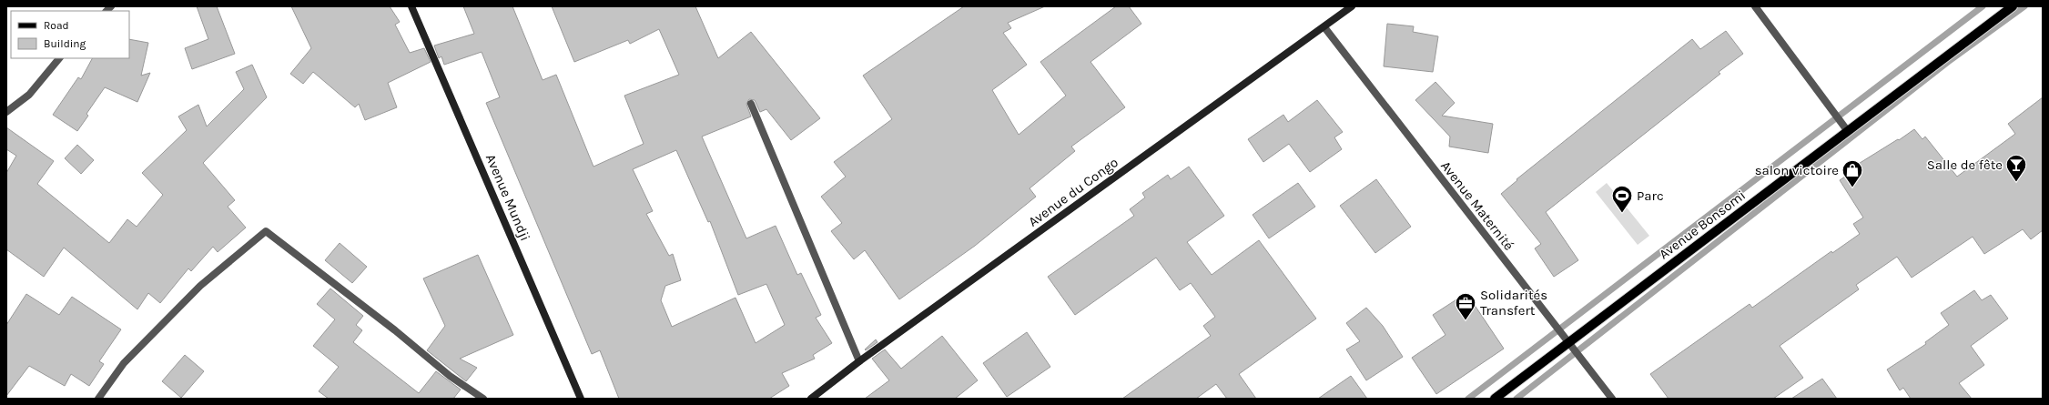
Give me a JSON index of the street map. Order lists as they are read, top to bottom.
{
  "streets": {
    "main road": ["Avenue Bonsomi"],
    "street": ["Avenue du Congo", "Avenue Mundji", "Avenue Maternité"]
  },
  "crossings": [
    ["Avenue du Congo", "Avenue Maternité"],
    ["Avenue Maternité", "Avenue Bonsomi"]
  ],
  "places": {
    "bar": ["Salle de fête"],
    "shop": ["salon victoire"],
    "sports": ["Parc"],
    "office": ["Solidarités Transfert"]
  },
  "legend": ["Road", "Building"]
}
